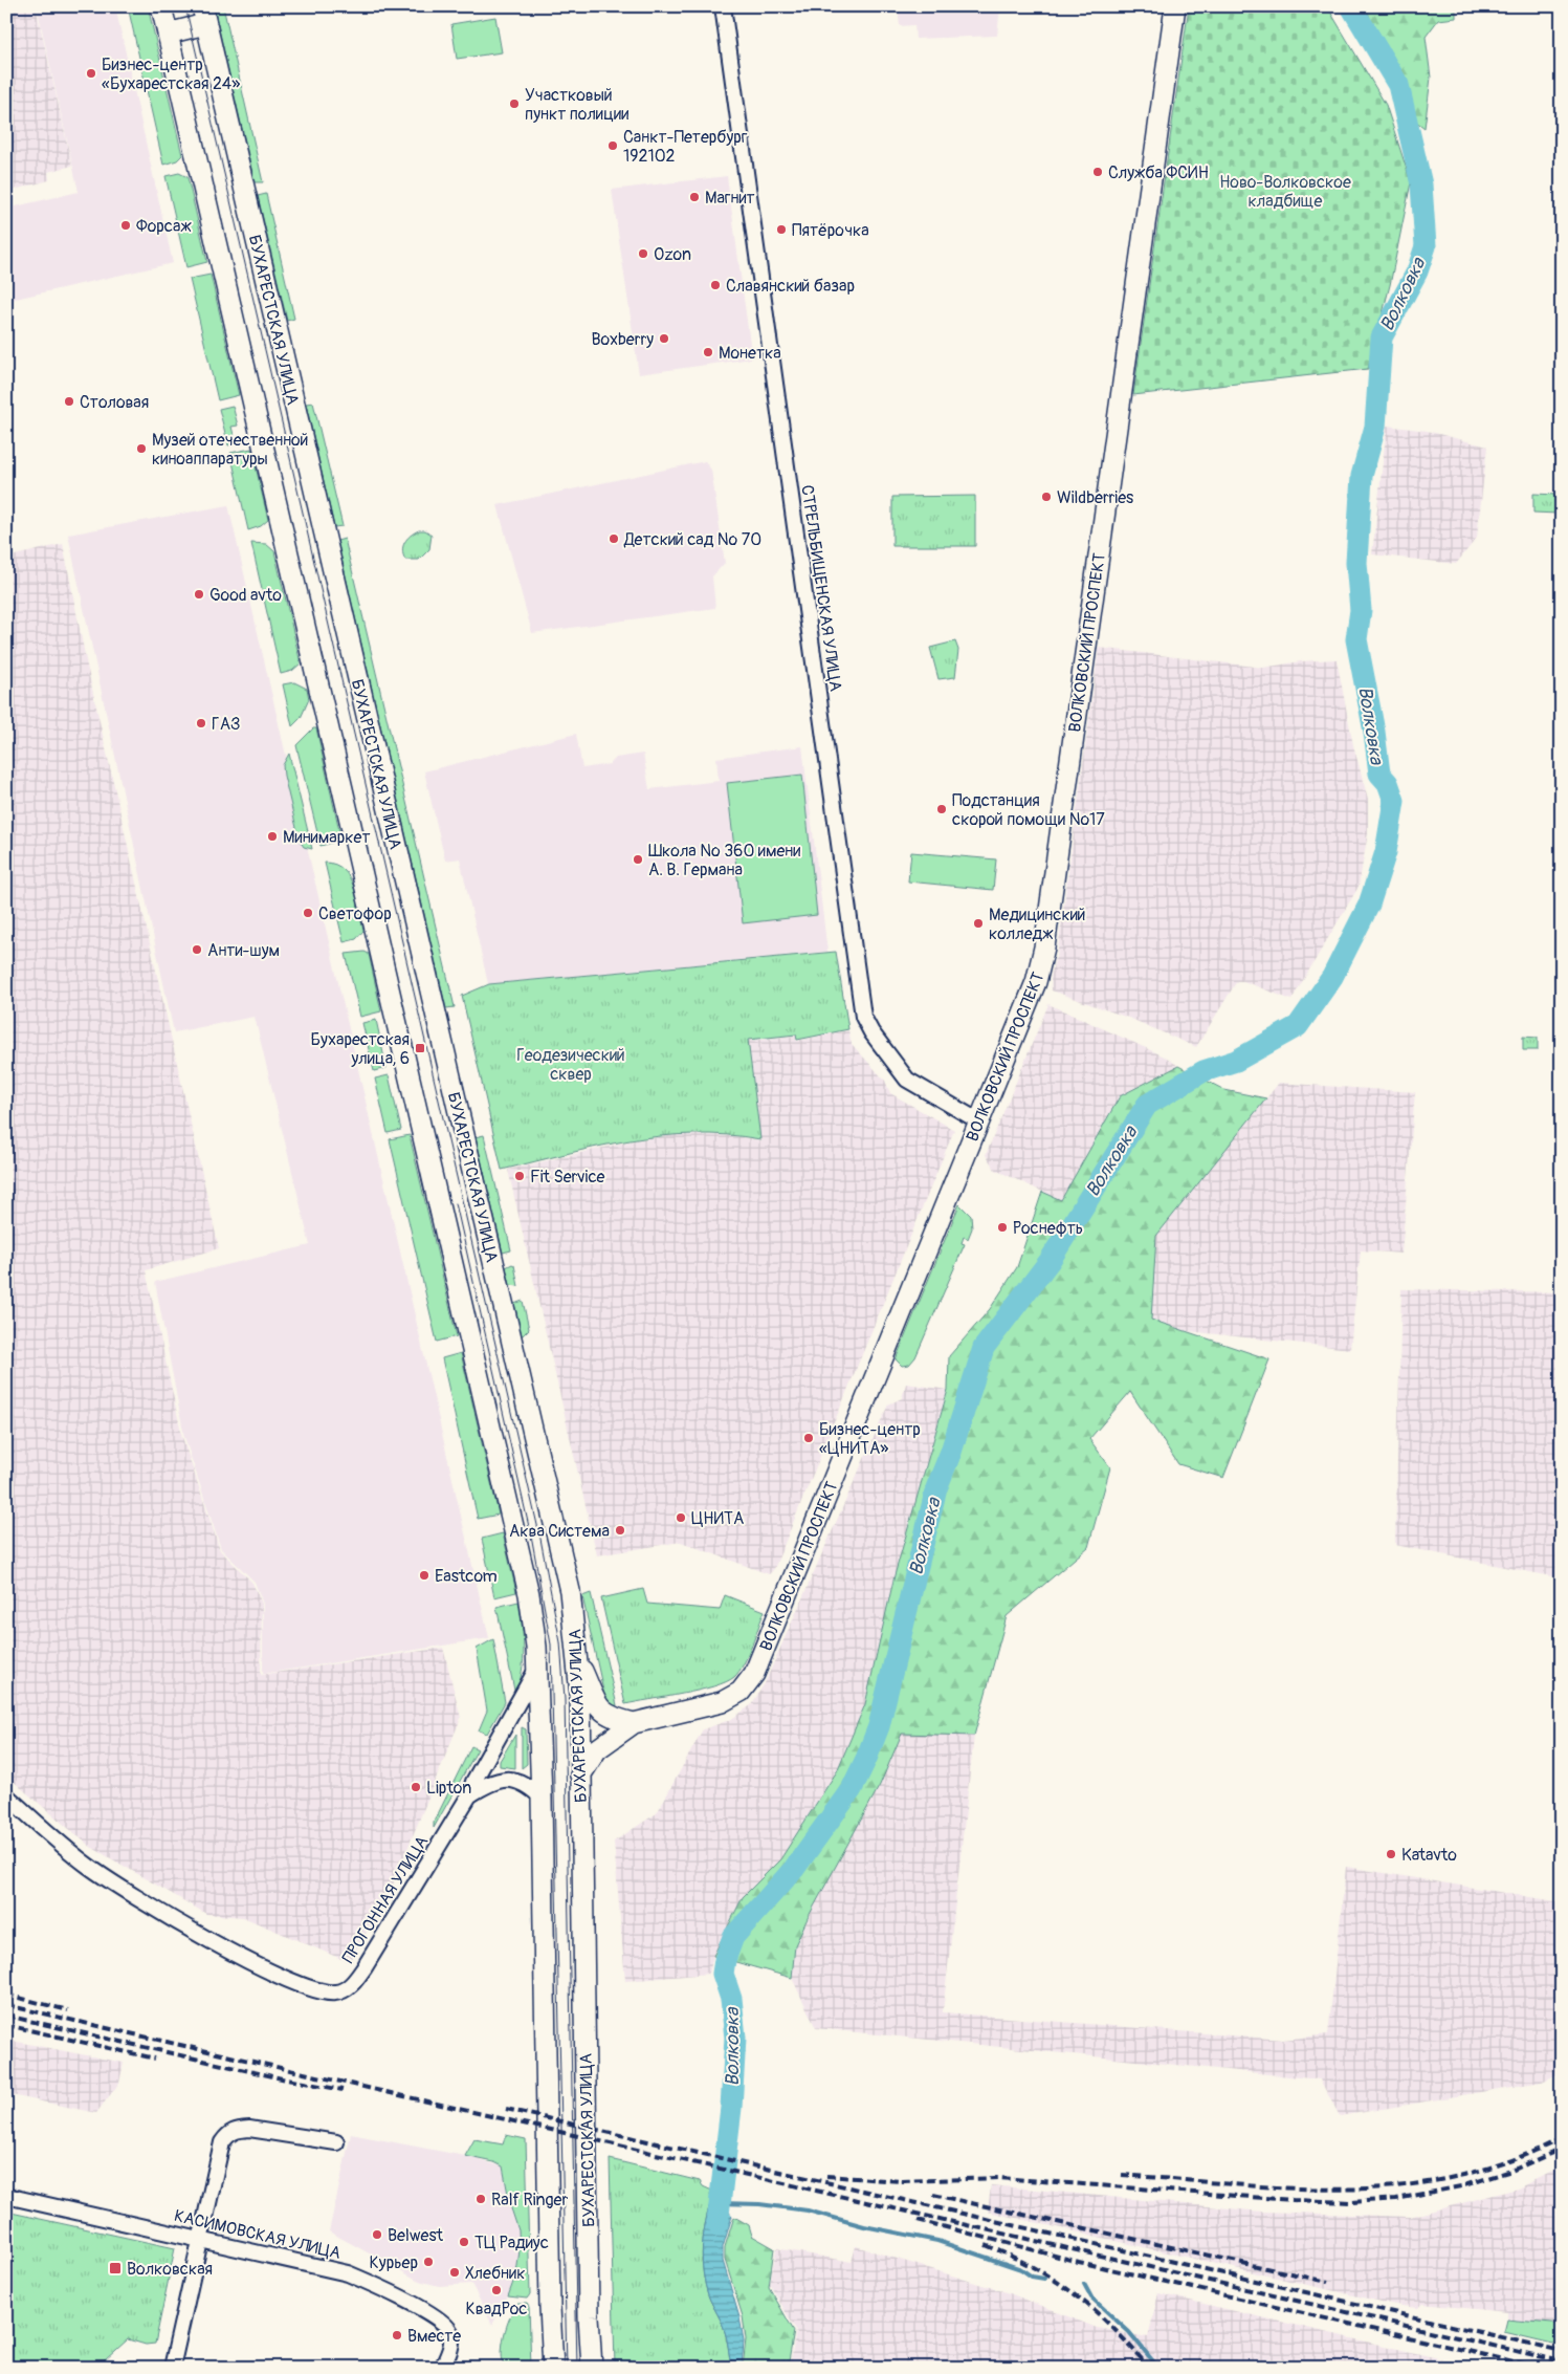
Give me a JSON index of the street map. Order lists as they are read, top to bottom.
{
  "streets": {
    "main road": ["БУХАРЕСТСКАЯ УЛИЦА", "ВОЛКОВСКИЙ ПРОСПЕКТ"],
    "street": ["СТРЕЛЬБИЩЕНСКАЯ УЛИЦА", "ПРОГОННАЯ УЛИЦА", "КАСИМОВСКАЯ УЛИЦА"]
  },
  "crossings": [
    ["БУХАРЕСТСКАЯ УЛИЦА", "ВОЛКОВСКИЙ ПРОСПЕКТ"],
    ["СТРЕЛЬБИЩЕНСКАЯ УЛИЦА", "ВОЛКОВСКИЙ ПРОСПЕКТ"]
  ],
  "water": ["Волковка"],
  "parks": ["Ново-Волковское кладбище", "Геодезический сквер"],
  "places": {
    "other": [
      "Бизнес-центр «Бухарестская 24»",
      "Участковый пункт полиции",
      "Санкт-Петербург 192102",
      "Служба ФСИН",
      "Магнит",
      "Форсаж",
      "Пятёрочка",
      "Ozon",
      "Славянский базар",
      "Boxberry",
      "Монетка",
      "Столовая",
      "Музей отечественной киноаппаратуры",
      "Wildberries",
      "Детский сад № 70",
      "Good avto",
      "ГАЗ",
      "Подстанция скорой помощи №17",
      "Минимаркет",
      "Школа № 360 имени А. В. Германа",
      "Светофор",
      "Медицинский колледж",
      "Анти-шум",
      "Fit Service",
      "Роснефть",
      "Бизнес-центр «ЦНИТА»",
      "ЦНИТА",
      "Аква Система",
      "Eastcom",
      "Lipton",
      "Katavto",
      "Ralf Ringer",
      "Belwest",
      "ТЦ Радиус",
      "Курьер",
      "Хлебник",
      "КвадРос",
      "Вместе"
    ],
    "transit": ["Бухарестская улица, 6", "Волковская"]
  }
}
